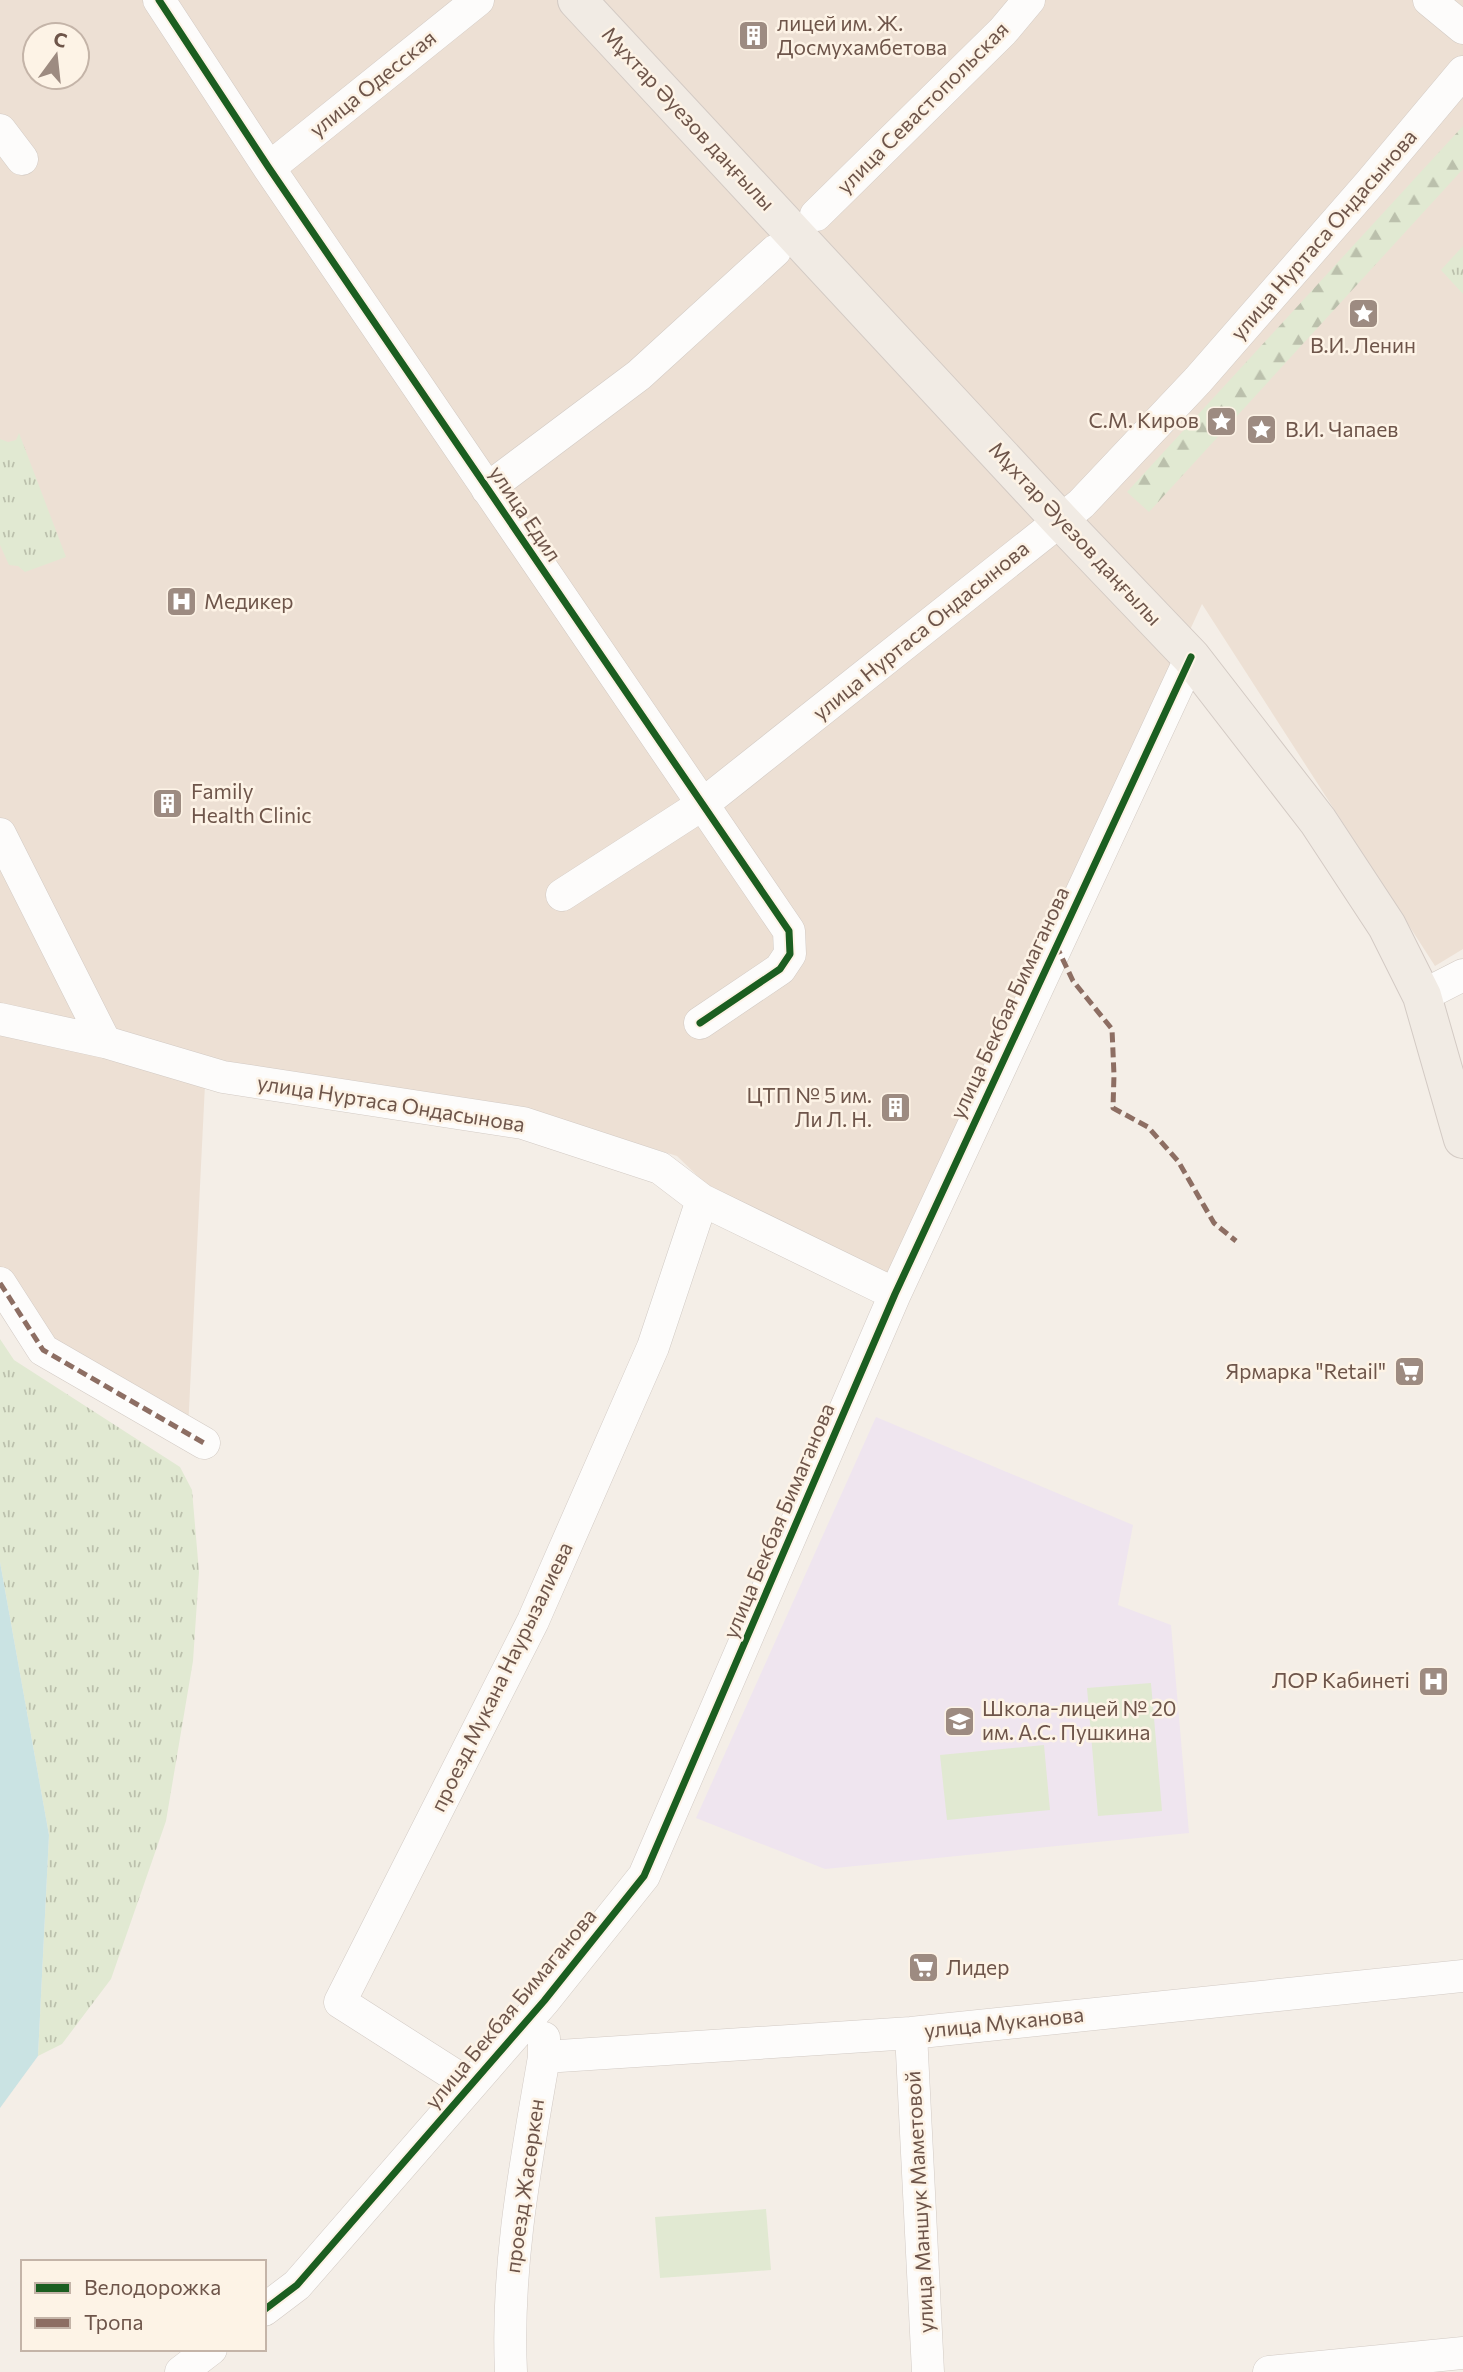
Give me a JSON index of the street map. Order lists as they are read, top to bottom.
{
  "streets": {
    "main road": ["Мұхтар Әуезов даңғылы"],
    "street": [
      "улица Одесская",
      "улица Севастопольская",
      "улица Нуртаса Ондасынова",
      "улица Едил",
      "улица Бекбая Бимаганова",
      "проезд Мукана Наурызалиева",
      "улица Муканова",
      "проезд Жасөркен",
      "улица Маншук Маметовой"
    ]
  },
  "crossings": [
    ["улица Одесская", "улица Едил"],
    ["Мұхтар Әуезов даңғылы", "улица Нуртаса Ондасынова"],
    ["Мұхтар Әуезов даңғылы", "улица Бекбая Бимаганова"],
    ["улица Нуртаса Ондасынова", "улица Едил"],
    ["улица Нуртаса Ондасынова", "улица Бекбая Бимаганова"],
    ["улица Нуртаса Ондасынова", "проезд Мукана Наурызалиева"],
    ["улица Бекбая Бимаганова", "проезд Мукана Наурызалиева"],
    ["улица Бекбая Бимаганова", "проезд Жасөркен"],
    ["улица Муканова", "проезд Жасөркен"],
    ["улица Муканова", "улица Маншук Маметовой"]
  ],
  "places": {
    "building": ["лицей им. Ж. Досмухамбетова", "Family Health Clinic", "ЦТП № 5 им. Ли Л. Н."],
    "place": ["В.И. Ленин", "С.М. Киров", "В.И. Чапаев"],
    "hospital": ["Медикер", "ЛОР Кабинетi"],
    "supermarket": ["Ярмарка \"Retail\"", "Лидер"],
    "school or university": ["Школа-лицей № 20 им. А.С. Пушкина"]
  },
  "legend": ["Велодорожка", "Тропа"],
  "north": "top"
}
